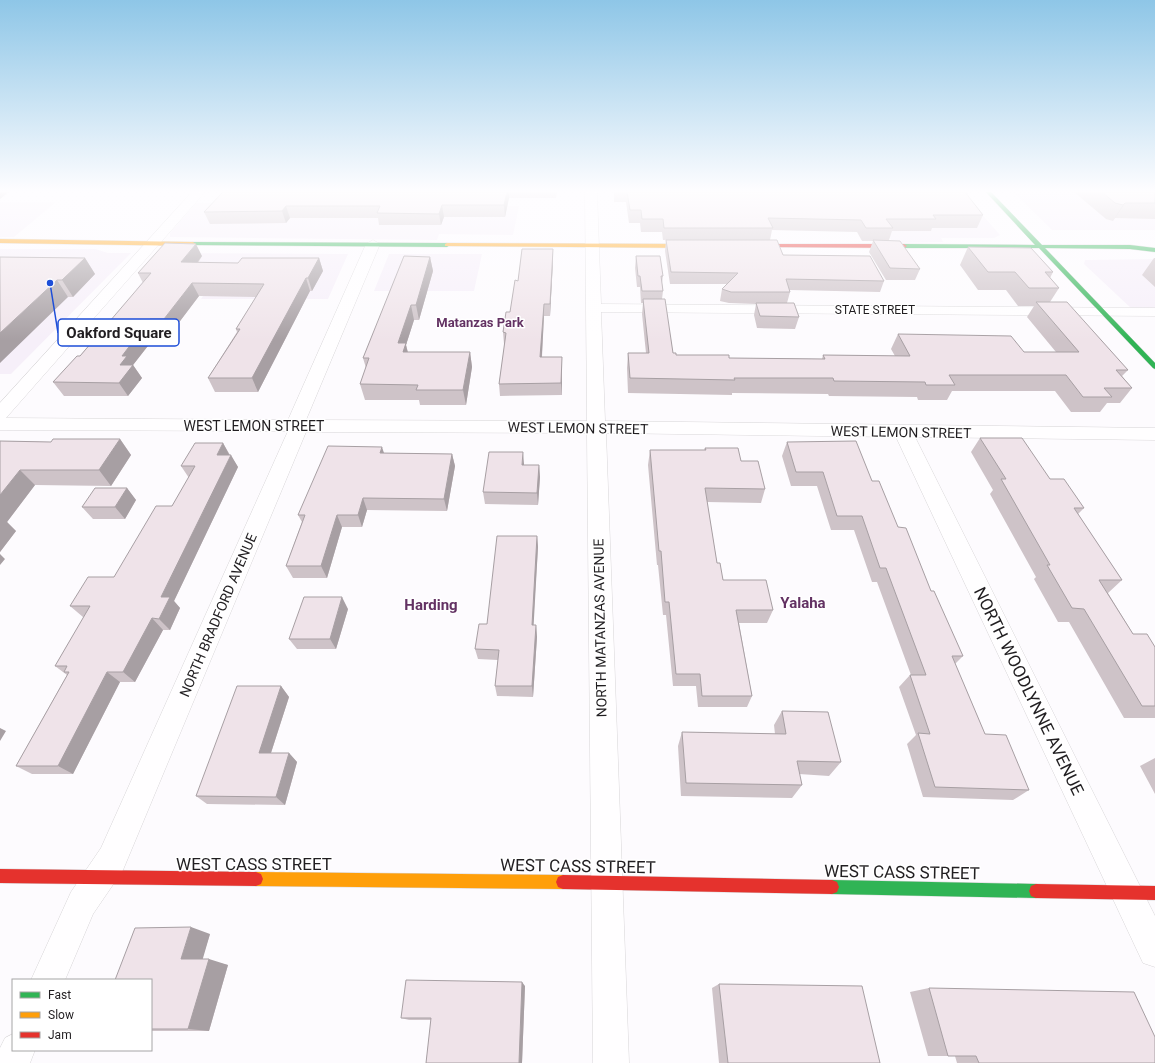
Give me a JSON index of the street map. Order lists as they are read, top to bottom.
{
  "streets": {
    "street": [
      "STATE STREET",
      "WEST LEMON STREET",
      "NORTH BRADFORD AVENUE",
      "NORTH MATANZAS AVENUE",
      "NORTH WOODLYNNE AVENUE",
      "WEST CASS STREET"
    ]
  },
  "crossings": [
    ["STATE STREET", "NORTH MATANZAS AVENUE"],
    ["WEST LEMON STREET", "NORTH BRADFORD AVENUE"],
    ["WEST LEMON STREET", "NORTH MATANZAS AVENUE"],
    ["WEST LEMON STREET", "NORTH WOODLYNNE AVENUE"],
    ["NORTH BRADFORD AVENUE", "WEST CASS STREET"],
    ["NORTH MATANZAS AVENUE", "WEST CASS STREET"],
    ["NORTH WOODLYNNE AVENUE", "WEST CASS STREET"]
  ],
  "districts": ["Matanzas Park", "Yalaha", "Harding"],
  "places": ["Oakford Square"],
  "legend": ["Fast", "Slow", "Jam"]
}
